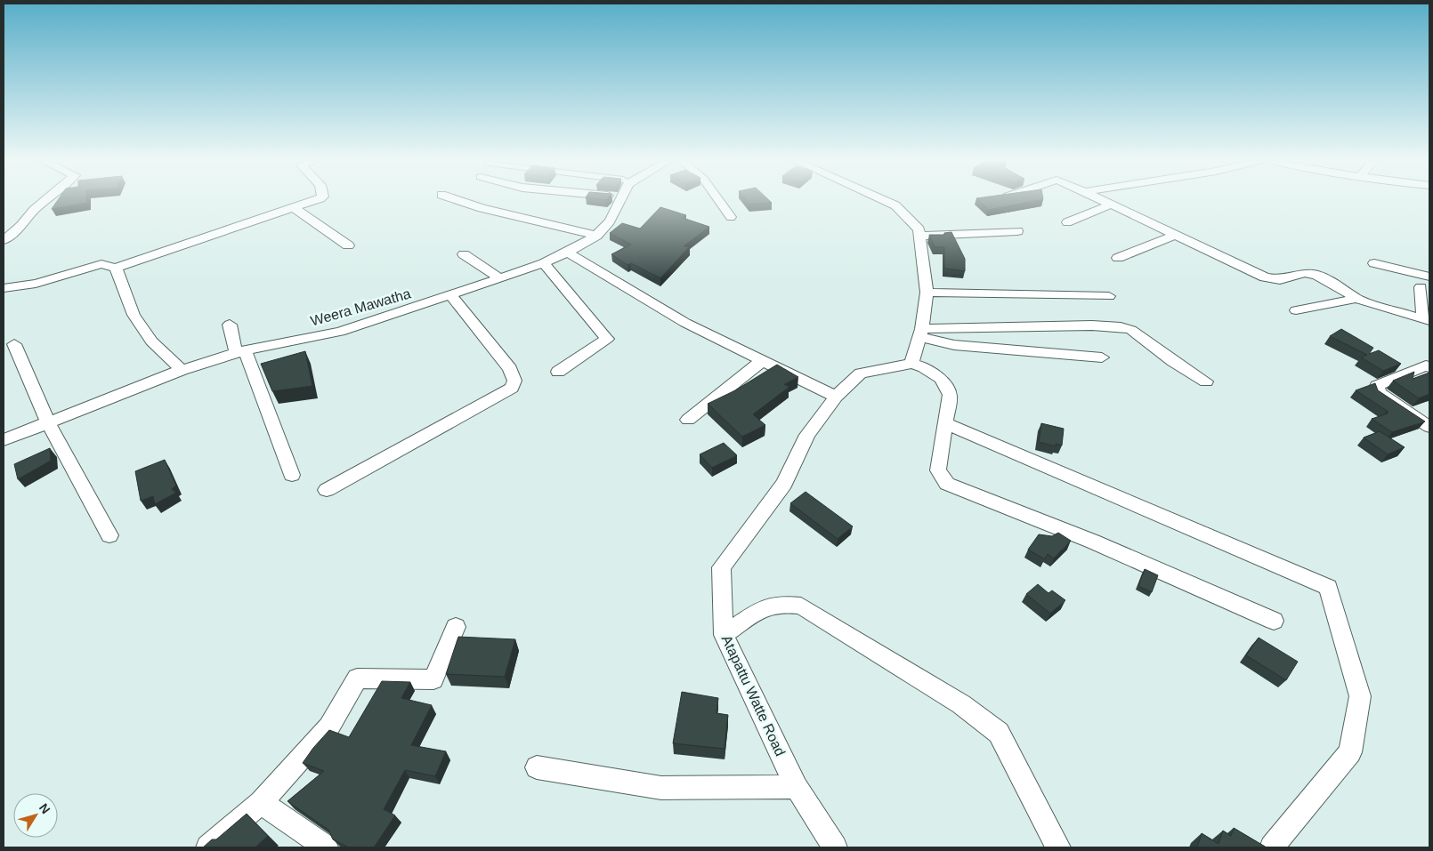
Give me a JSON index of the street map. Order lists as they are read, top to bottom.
{
  "streets": {
    "street": ["Weera Mawatha", "Atapattu Watte Road"]
  },
  "north": "top right"
}
